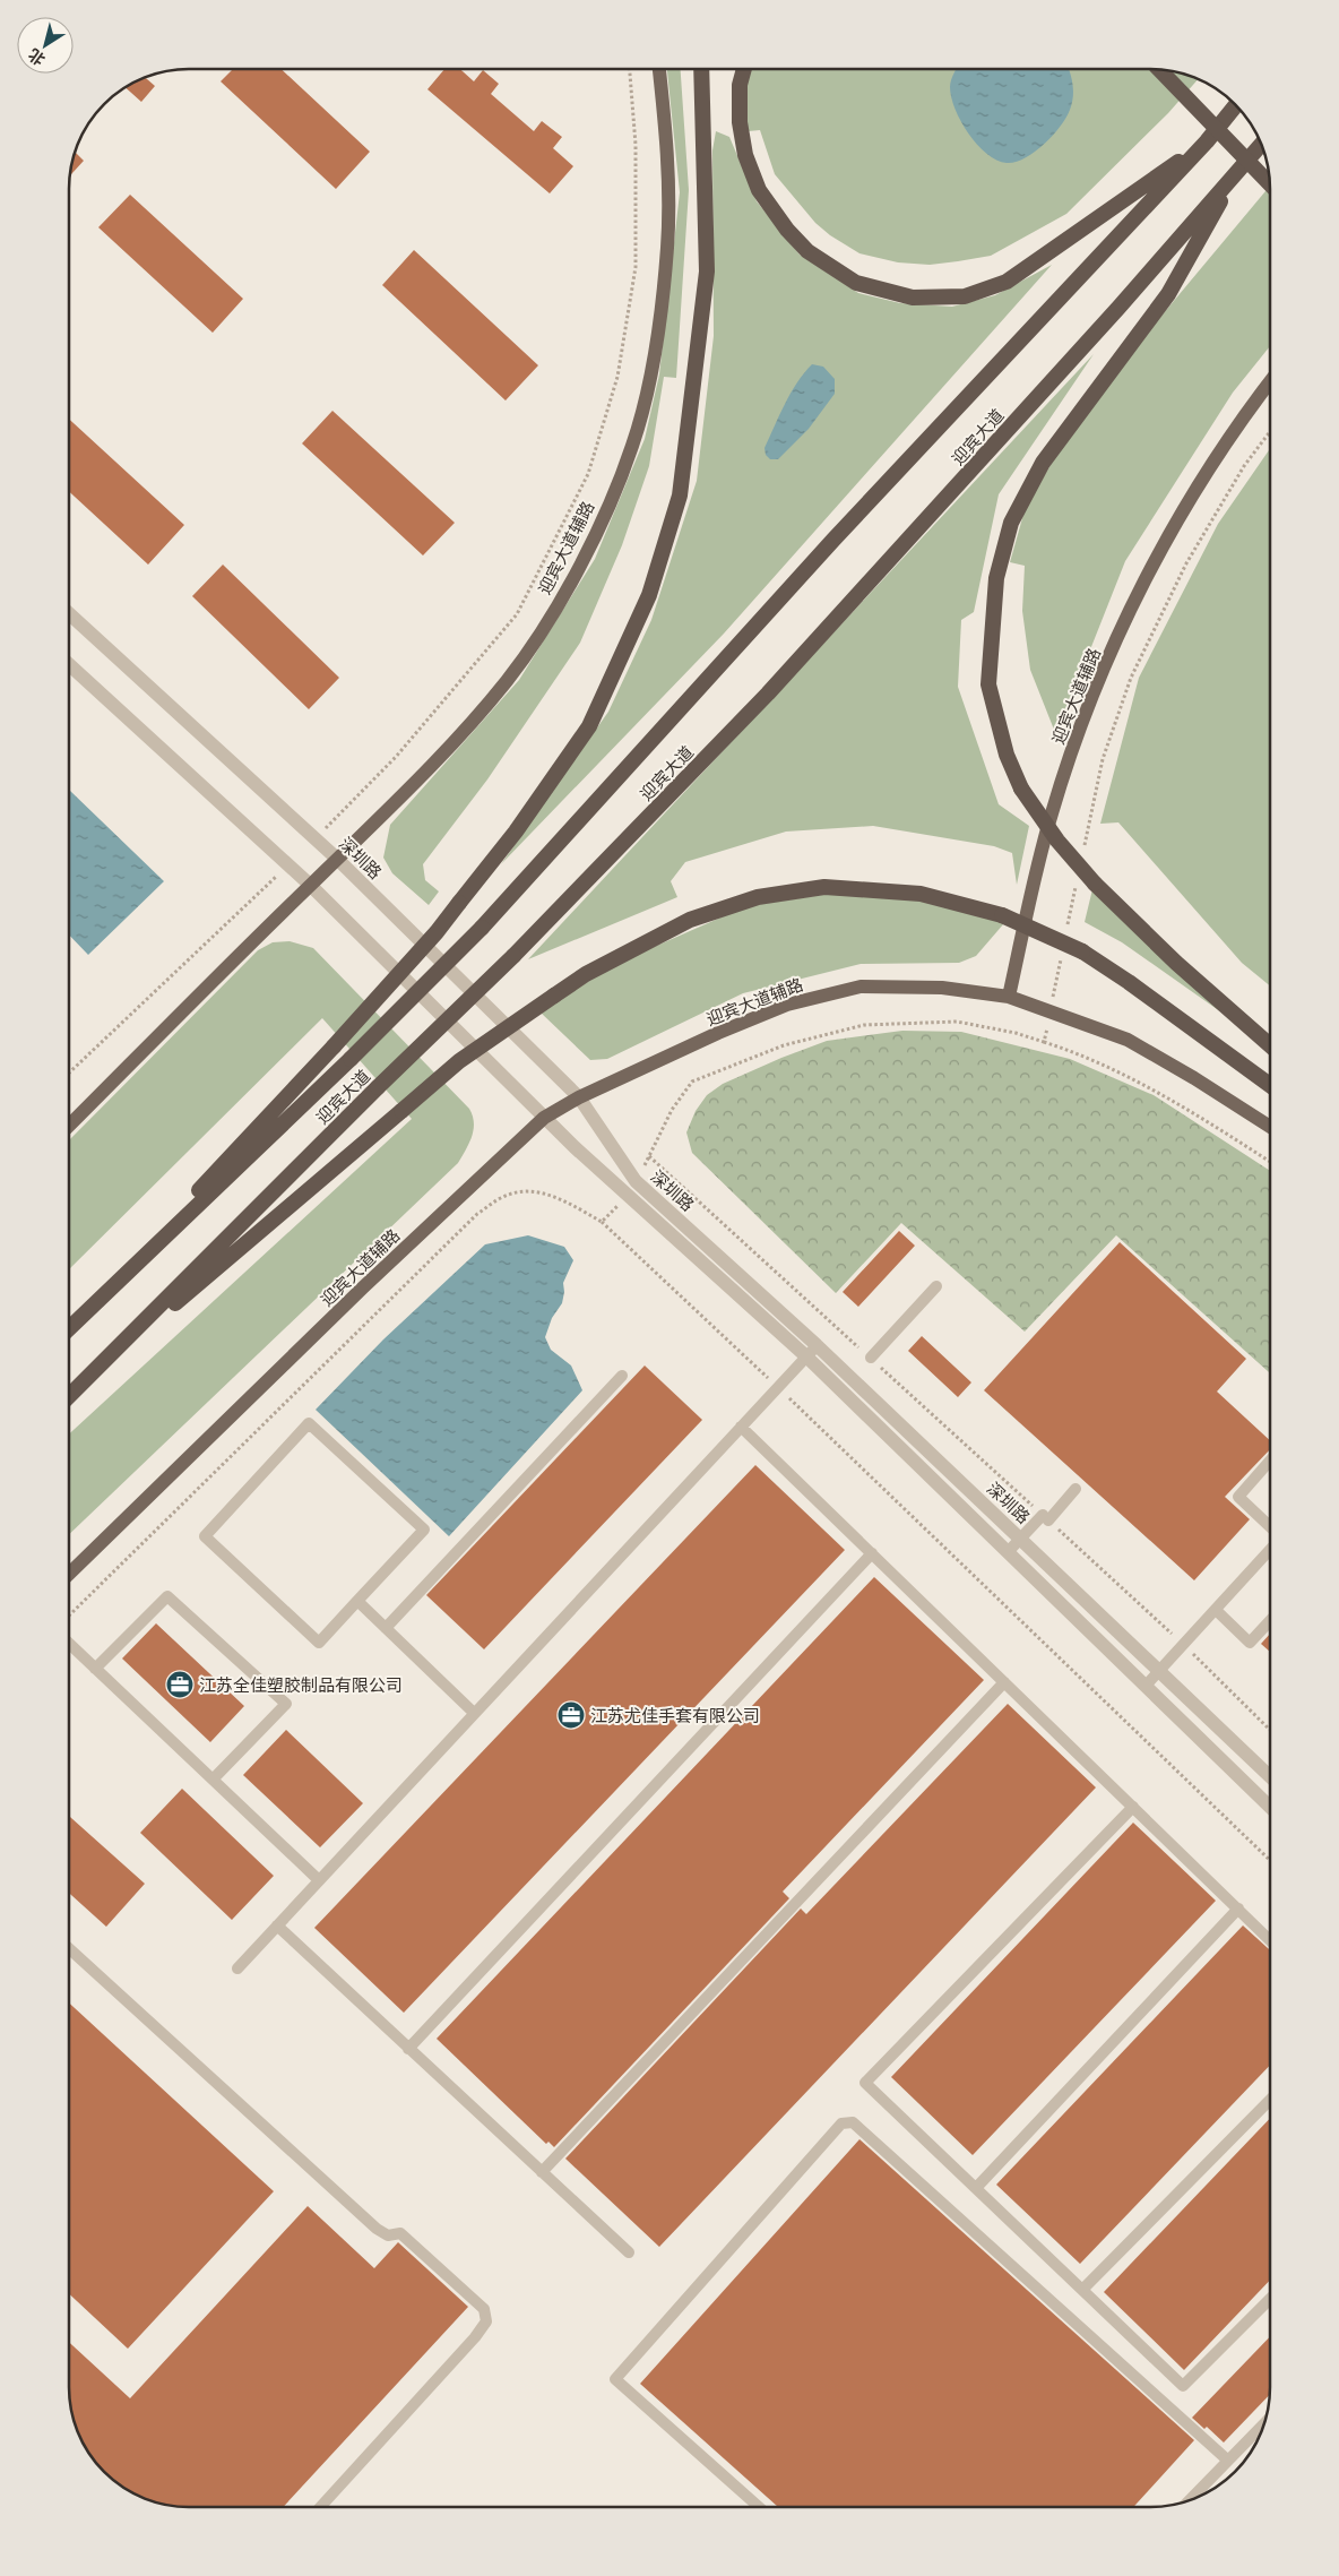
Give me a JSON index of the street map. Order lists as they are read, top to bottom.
{
  "streets": {
    "highway": ["迎宾大道"],
    "main road": ["迎宾大道辅路"],
    "street": ["深圳路"]
  },
  "crossings": [
    ["迎宾大道辅路", "深圳路"]
  ],
  "places": {
    "office": ["江苏全佳塑胶制品有限公司", "江苏尤佳手套有限公司"]
  },
  "north": "bottom left"
}
